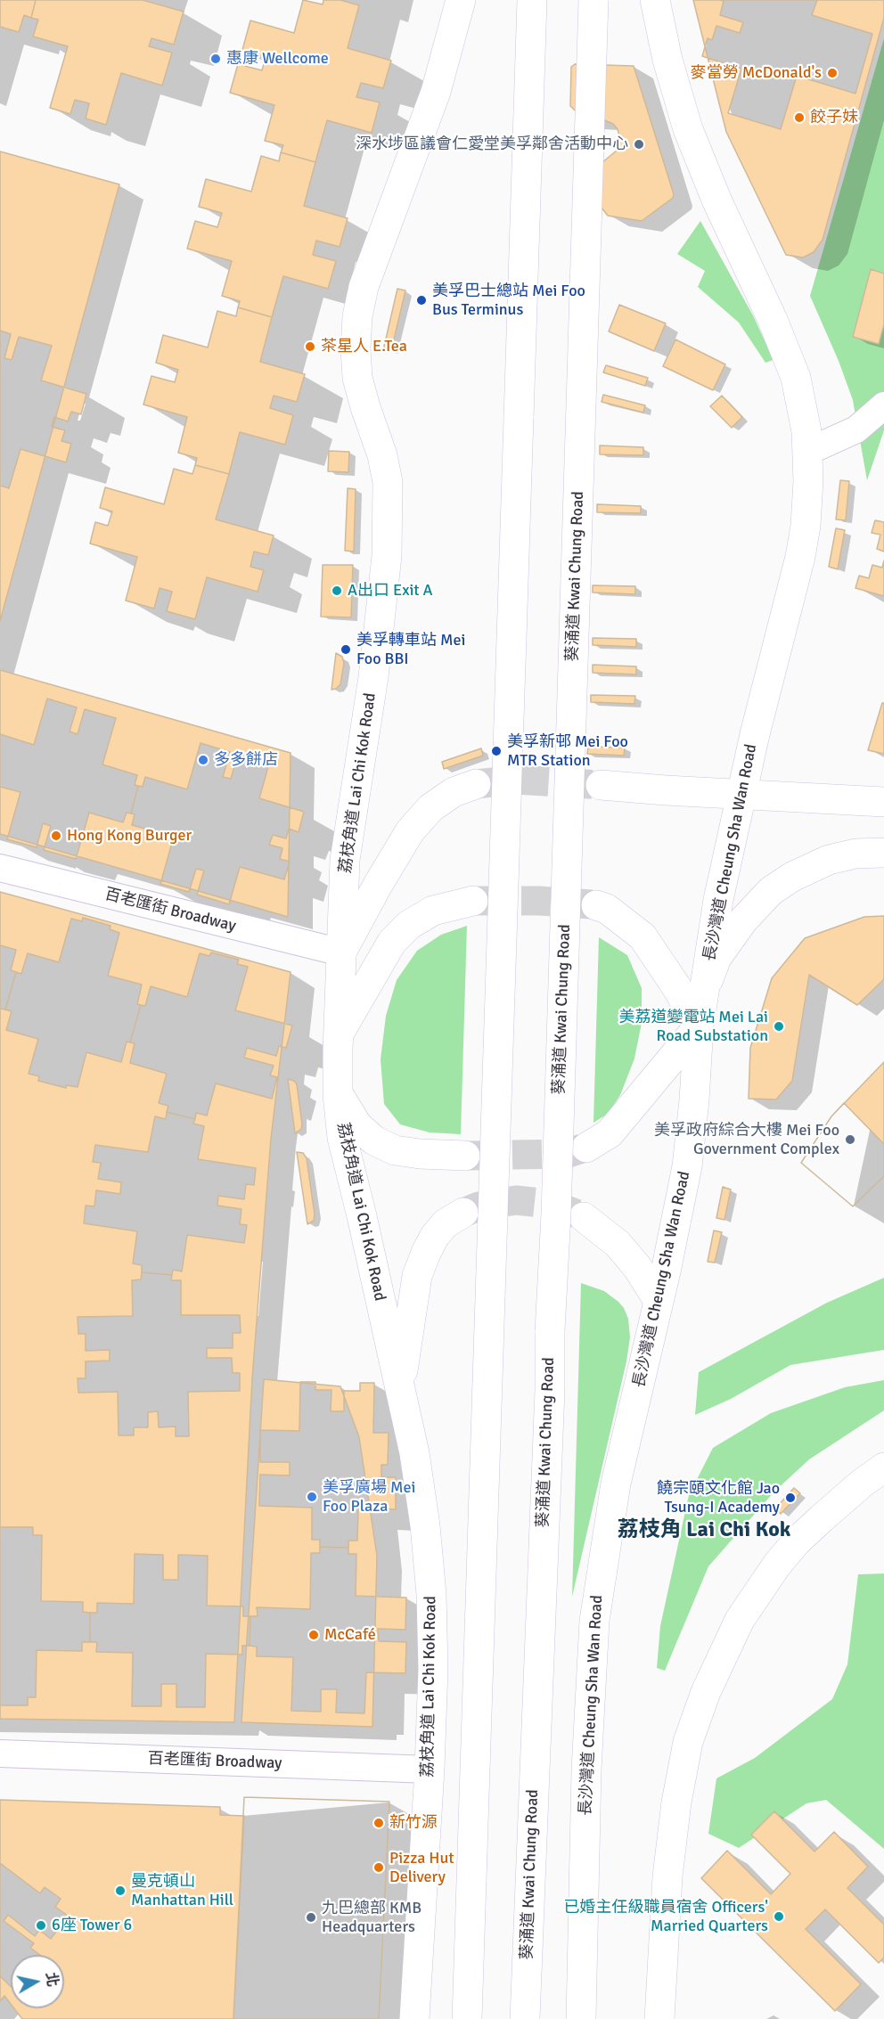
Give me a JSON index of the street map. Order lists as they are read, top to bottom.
{
  "streets": {
    "main road": ["葵涌道 Kwai Chung Road", "荔枝角道 Lai Chi Kok Road", "長沙灣道 Cheung Sha Wan Road"],
    "street": ["百老匯街 Broadway"]
  },
  "crossings": [
    ["荔枝角道 Lai Chi Kok Road", "百老匯街 Broadway"]
  ],
  "districts": ["荔枝角 Lai Chi Kok"],
  "places": [
    "惠康 Wellcome",
    "麥當勞 McDonald's",
    "餃子妹",
    "深水埗區議會仁愛堂美孚鄰舍活動中心",
    "美孚巴士總站 Mei Foo Bus Terminus",
    "茶星人 E.Tea",
    "A出口 Exit A",
    "美孚轉車站 Mei Foo BBI",
    "美孚新邨 Mei Foo MTR Station",
    "多多餅店",
    "Hong Kong Burger",
    "美荔道變電站 Mei Lai Road Substation",
    "美孚政府綜合大樓 Mei Foo Government Complex",
    "美孚廣場 Mei Foo Plaza",
    "饒宗頤文化館 Jao Tsung-I Academy",
    "McCafé",
    "新竹源",
    "Pizza Hut Delivery",
    "曼克頓山 Manhattan Hill",
    "已婚主任級職員宿舍 Officers' Married Quarters",
    "九巴總部 KMB Headquarters",
    "6座 Tower 6"
  ],
  "north": "right"
}
